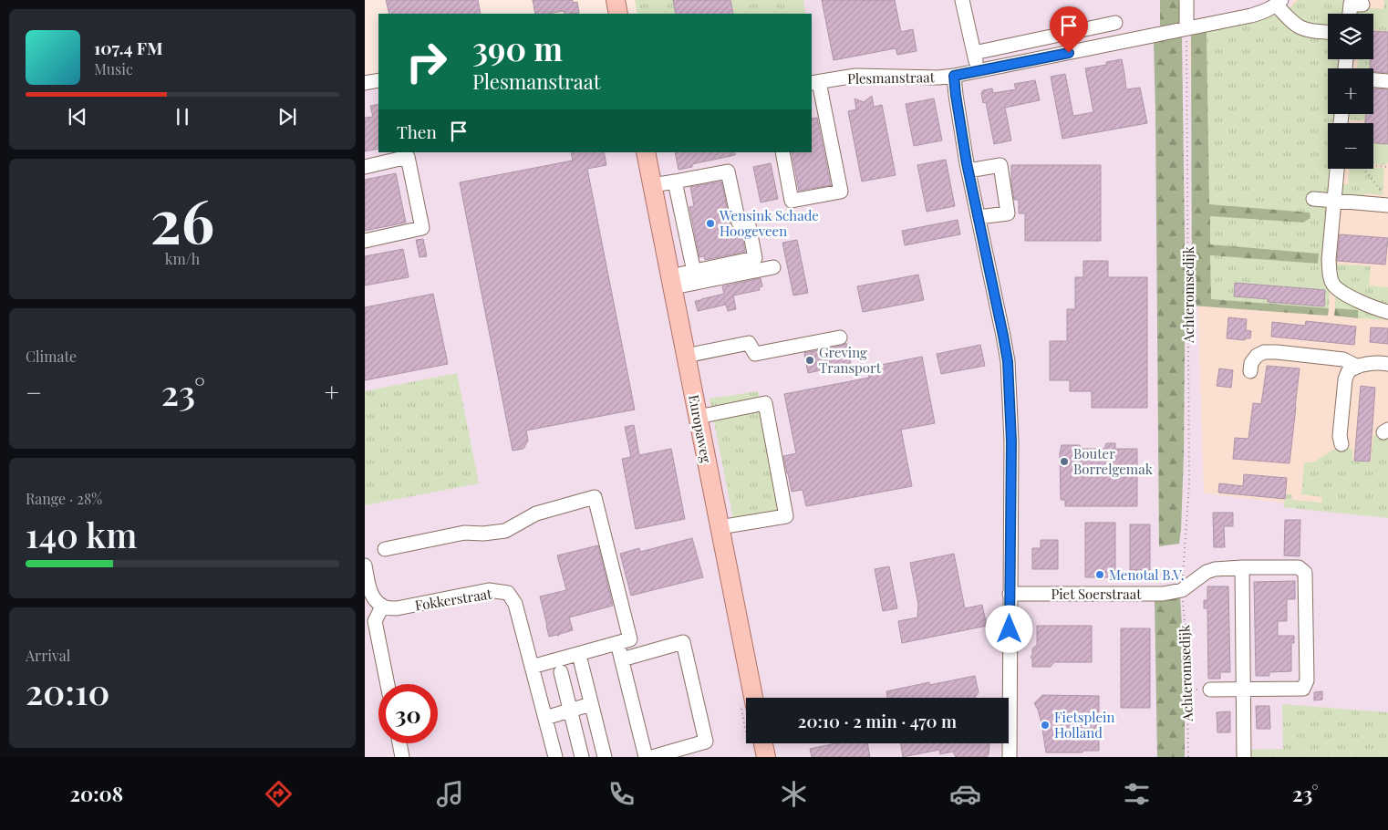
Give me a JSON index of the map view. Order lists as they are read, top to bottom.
{
  "streets": {
    "main road": ["Europaweg"],
    "street": [
      "Plesmanstraat",
      "Achteromsedijk",
      "Piet Soerstraat",
      "Fokkerstraat"
    ]
  },
  "crossings": [
    ["Plesmanstraat", "Achteromsedijk"],
    ["Achteromsedijk", "Piet Soerstraat"]
  ],
  "places": [
    "Wensink Schade Hoogeveen",
    "Greving Transport",
    "Bouter Borrelgemak",
    "Menotal B.V.",
    "Fietsplein Holland"
  ],
  "page": {
    "map_buttons": ["+", "−"],
    "turn": ["390 m", "Plesmanstraat"],
    "song": ["107.4 FM", "Music"],
    "then": "Then",
    "tile": [
      ["26", "km/h"],
      "Climate",
      ["Range · 28%", "140 km"],
      ["Arrival", "20:10"]
    ],
    "heat": ["−", "23°", "+"],
    "limit": "30",
    "trip": "20:10 · 2 min · 470 m",
    "tabs": ["20:08", "23°"]
  }
}
